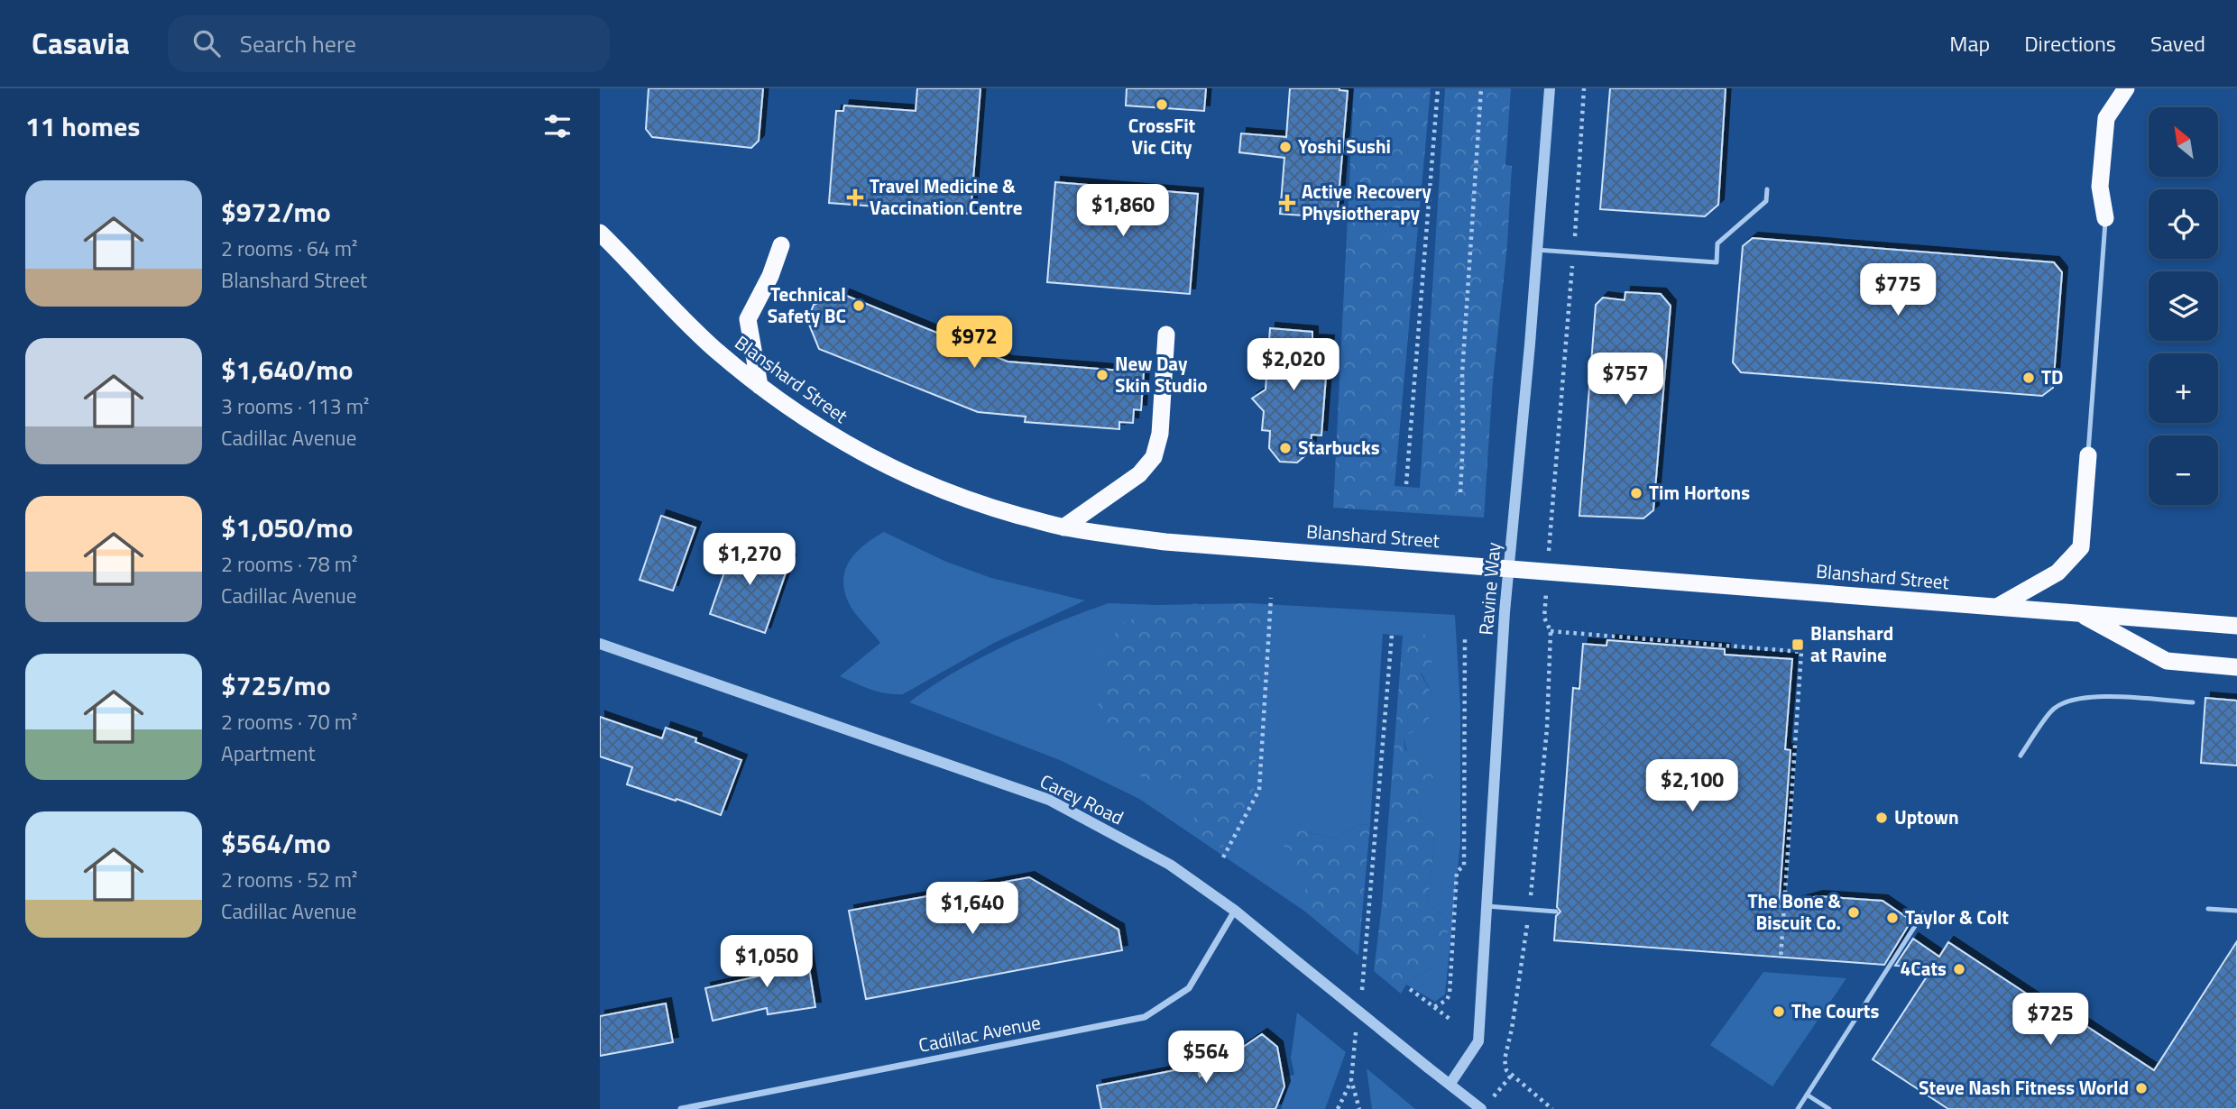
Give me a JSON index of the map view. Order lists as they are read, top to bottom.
{
  "streets": {
    "highway": ["Blanshard Street"],
    "street": ["Ravine Way", "Carey Road", "Cadillac Avenue"]
  },
  "crossings": [
    ["Blanshard Street", "Ravine Way"],
    ["Ravine Way", "Carey Road"],
    ["Carey Road", "Cadillac Avenue"]
  ],
  "places": {
    "other": [
      "CrossFit Vic City",
      "Yoshi Sushi",
      "Technical Safety BC",
      "New Day Skin Studio",
      "TD",
      "Starbucks",
      "Tim Hortons",
      "Uptown",
      "The Bone & Biscuit Co.",
      "Taylor & Colt",
      "4Cats",
      "The Courts",
      "Steve Nash Fitness World"
    ],
    "health": ["Travel Medicine & Vaccination Centre", "Active Recovery Physiotherapy"],
    "transit": ["Blanshard at Ravine"]
  },
  "north": "top left",
  "page": {
    "header": "Casavia",
    "search": "Search here",
    "nav": ["Map", "Directions", "Saved"],
    "heading": "11 homes",
    "map_buttons": ["+", "−"],
    "list": [
      {
        "name": "$972/mo",
        "note": "2 rooms · 64 m² · Blanshard Street"
      },
      {
        "name": "$1,640/mo",
        "note": "3 rooms · 113 m² · Cadillac Avenue"
      },
      {
        "name": "$1,050/mo",
        "note": "2 rooms · 78 m² · Cadillac Avenue"
      },
      {
        "name": "$725/mo",
        "note": "2 rooms · 70 m² · Apartment"
      },
      {
        "name": "$564/mo",
        "note": "2 rooms · 52 m² · Cadillac Avenue"
      }
    ],
    "price": [
      "$1,860",
      "$775",
      "$972",
      "$2,020",
      "$757",
      "$1,270",
      "$2,100",
      "$1,640",
      "$1,050",
      "$725",
      "$564"
    ]
  }
}
